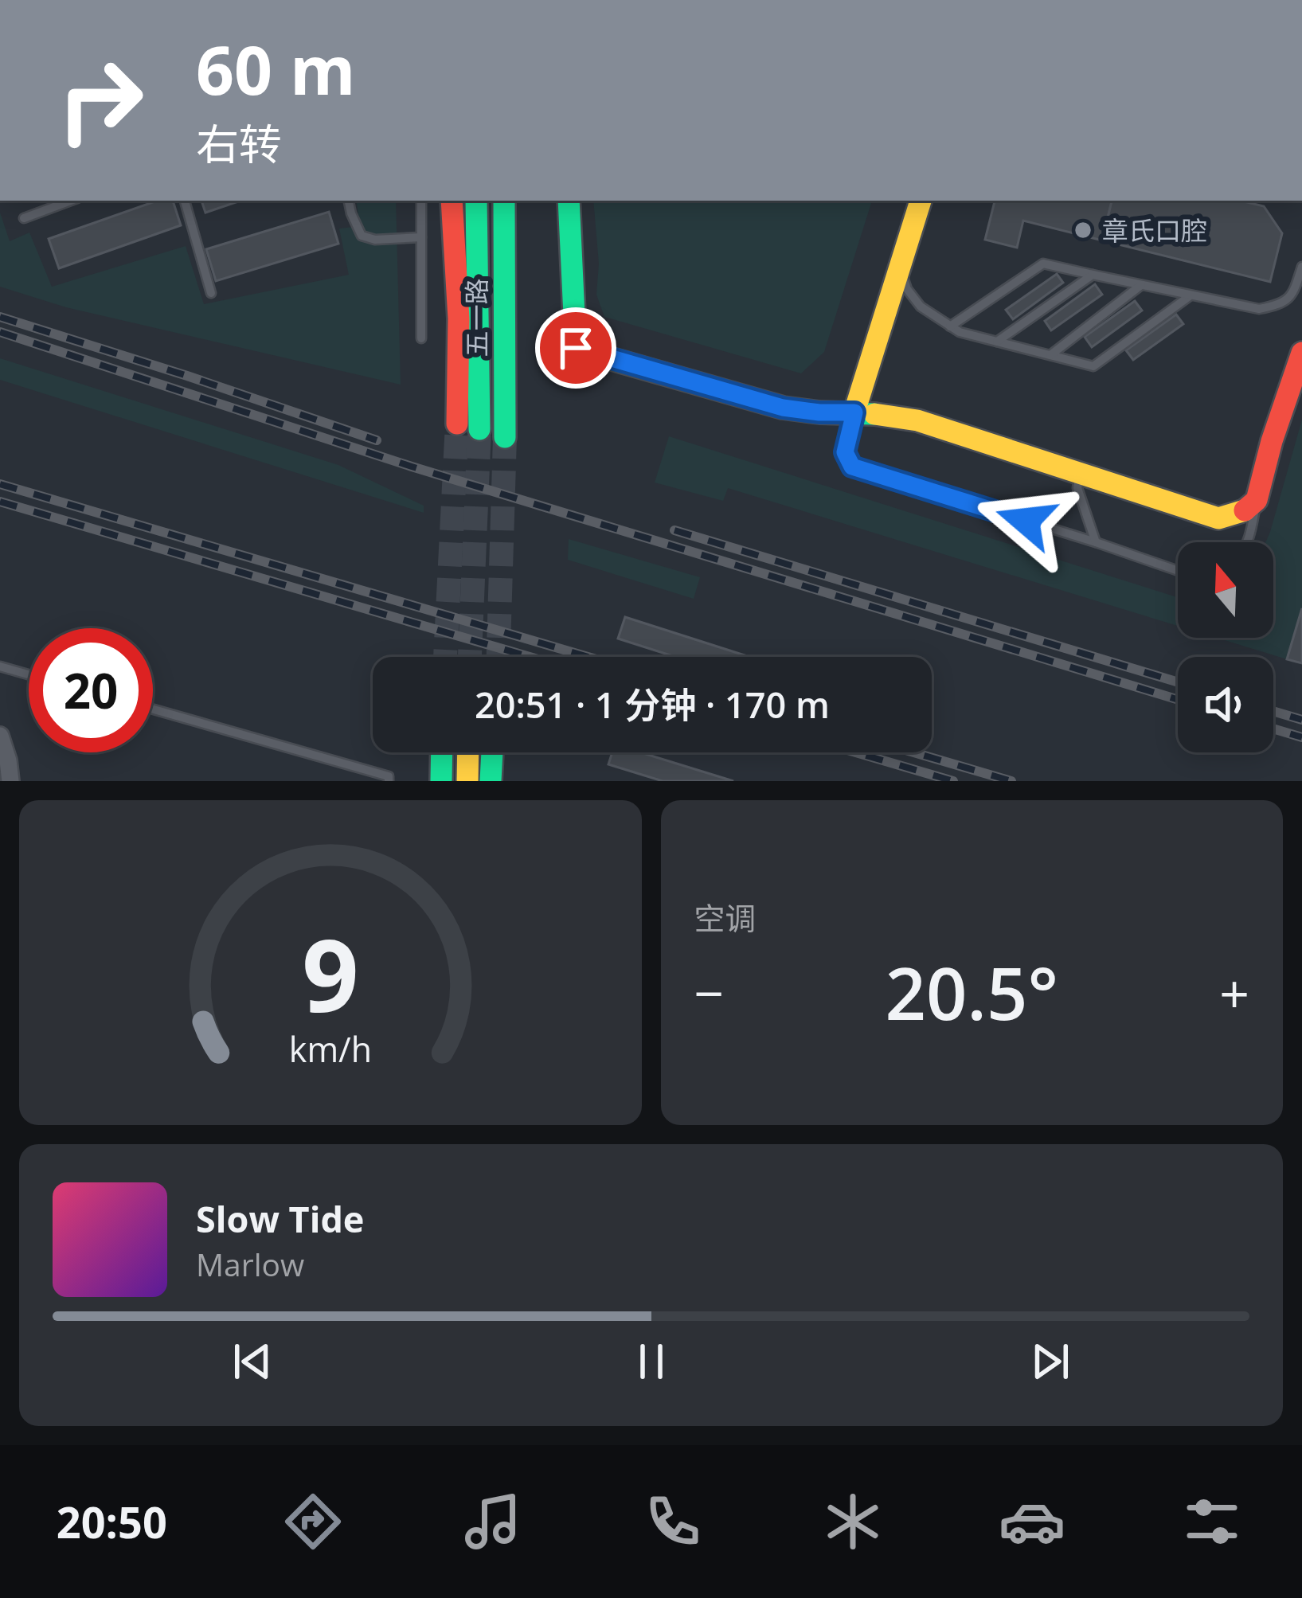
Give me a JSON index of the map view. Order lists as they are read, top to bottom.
{
  "streets": {
    "street": ["五一路"]
  },
  "places": ["章氏口腔"],
  "north": "top",
  "page": {
    "turn": ["60 m", "右转"],
    "limit": "20",
    "trip": "20:51 · 1 分钟 · 170 m",
    "tile": "空调",
    "heat": ["−", "20.5°", "+"],
    "song": ["Slow Tide", "Marlow"],
    "tabs": "20:50",
    "gauge": ["9", "km/h"]
  }
}
